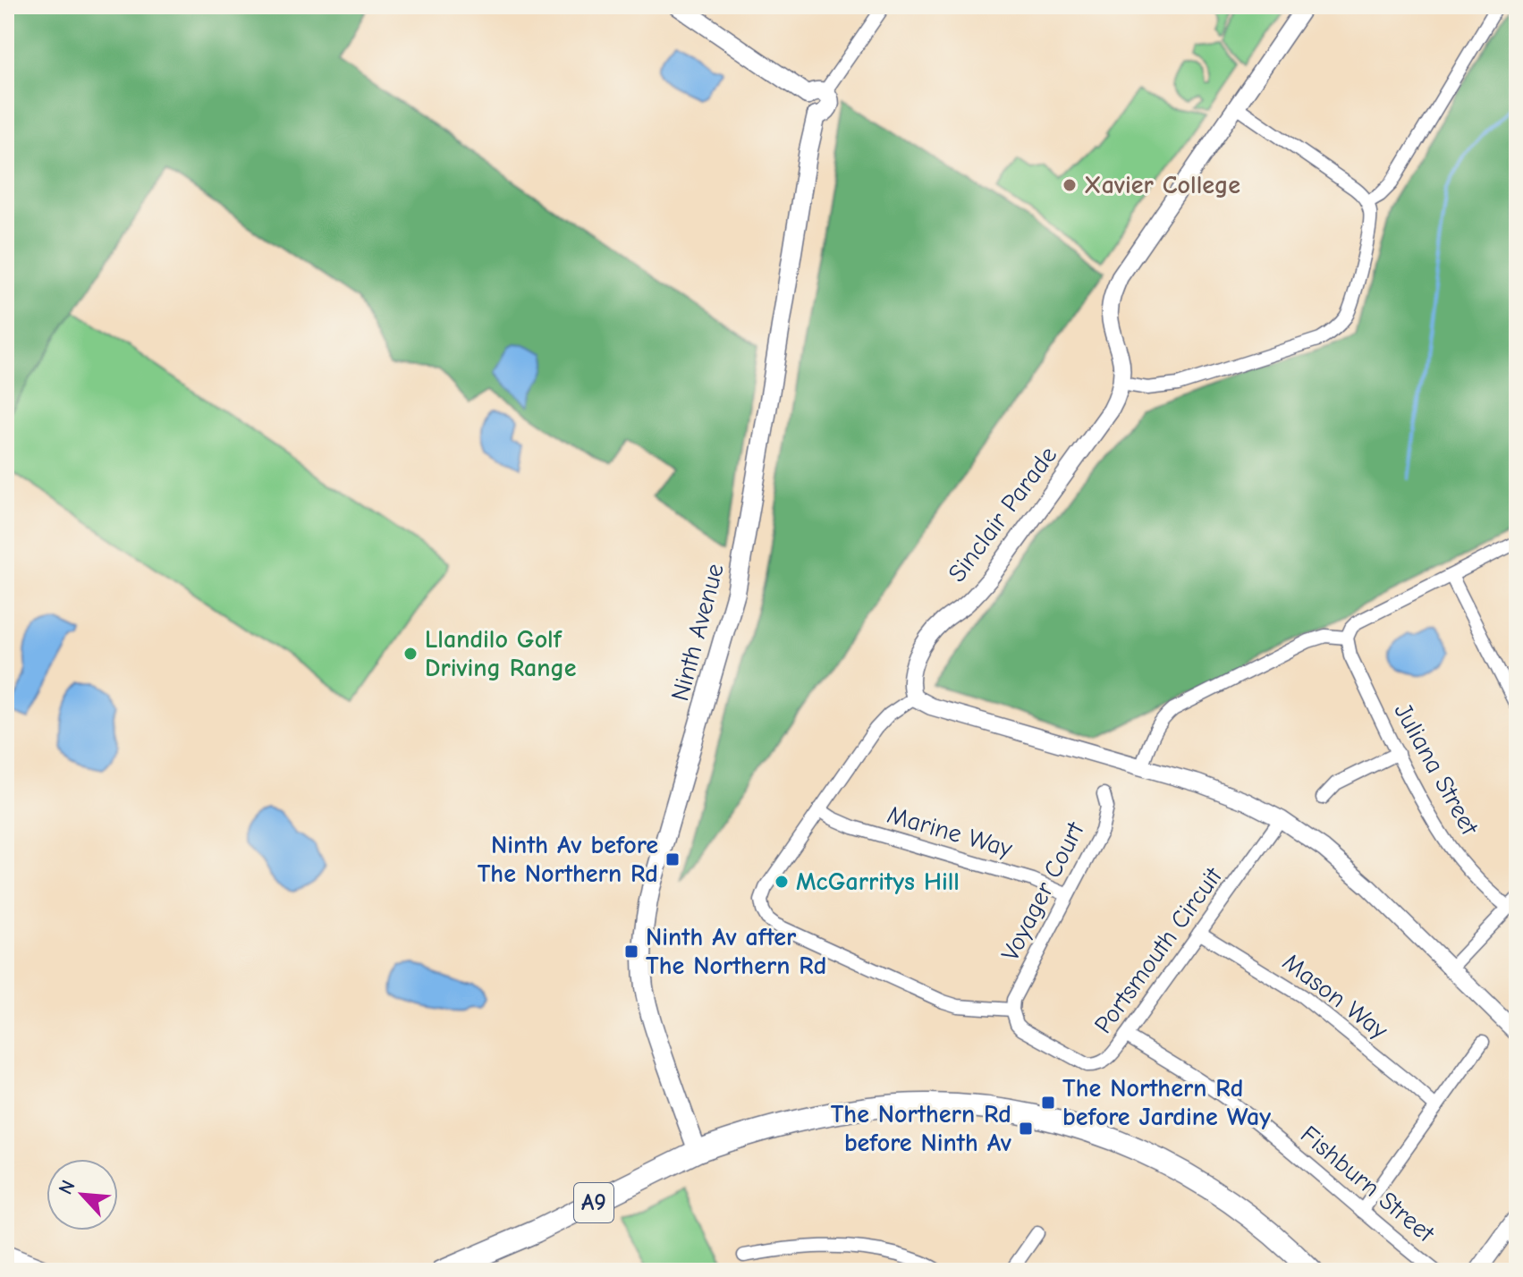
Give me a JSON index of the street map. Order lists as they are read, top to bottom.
{
  "streets": {
    "highway": ["A9"],
    "main road": ["Ninth Avenue"],
    "street": [
      "Sinclair Parade",
      "Juliana Street",
      "Marine Way",
      "Voyager Court",
      "Portsmouth Circuit",
      "Mason Way",
      "Fishburn Street"
    ]
  },
  "crossings": [
    ["Ninth Avenue", "A9"],
    ["Marine Way", "Voyager Court"],
    ["Voyager Court", "Portsmouth Circuit"],
    ["Portsmouth Circuit", "Mason Way"],
    ["Portsmouth Circuit", "Fishburn Street"]
  ],
  "places": {
    "other": ["Xavier College", "Llandilo Golf Driving Range", "McGarritys Hill"],
    "transit": [
      "Ninth Av before The Northern Rd",
      "Ninth Av after The Northern Rd",
      "The Northern Rd before Jardine Way",
      "The Northern Rd before Ninth Av"
    ]
  },
  "north": "top left"
}
